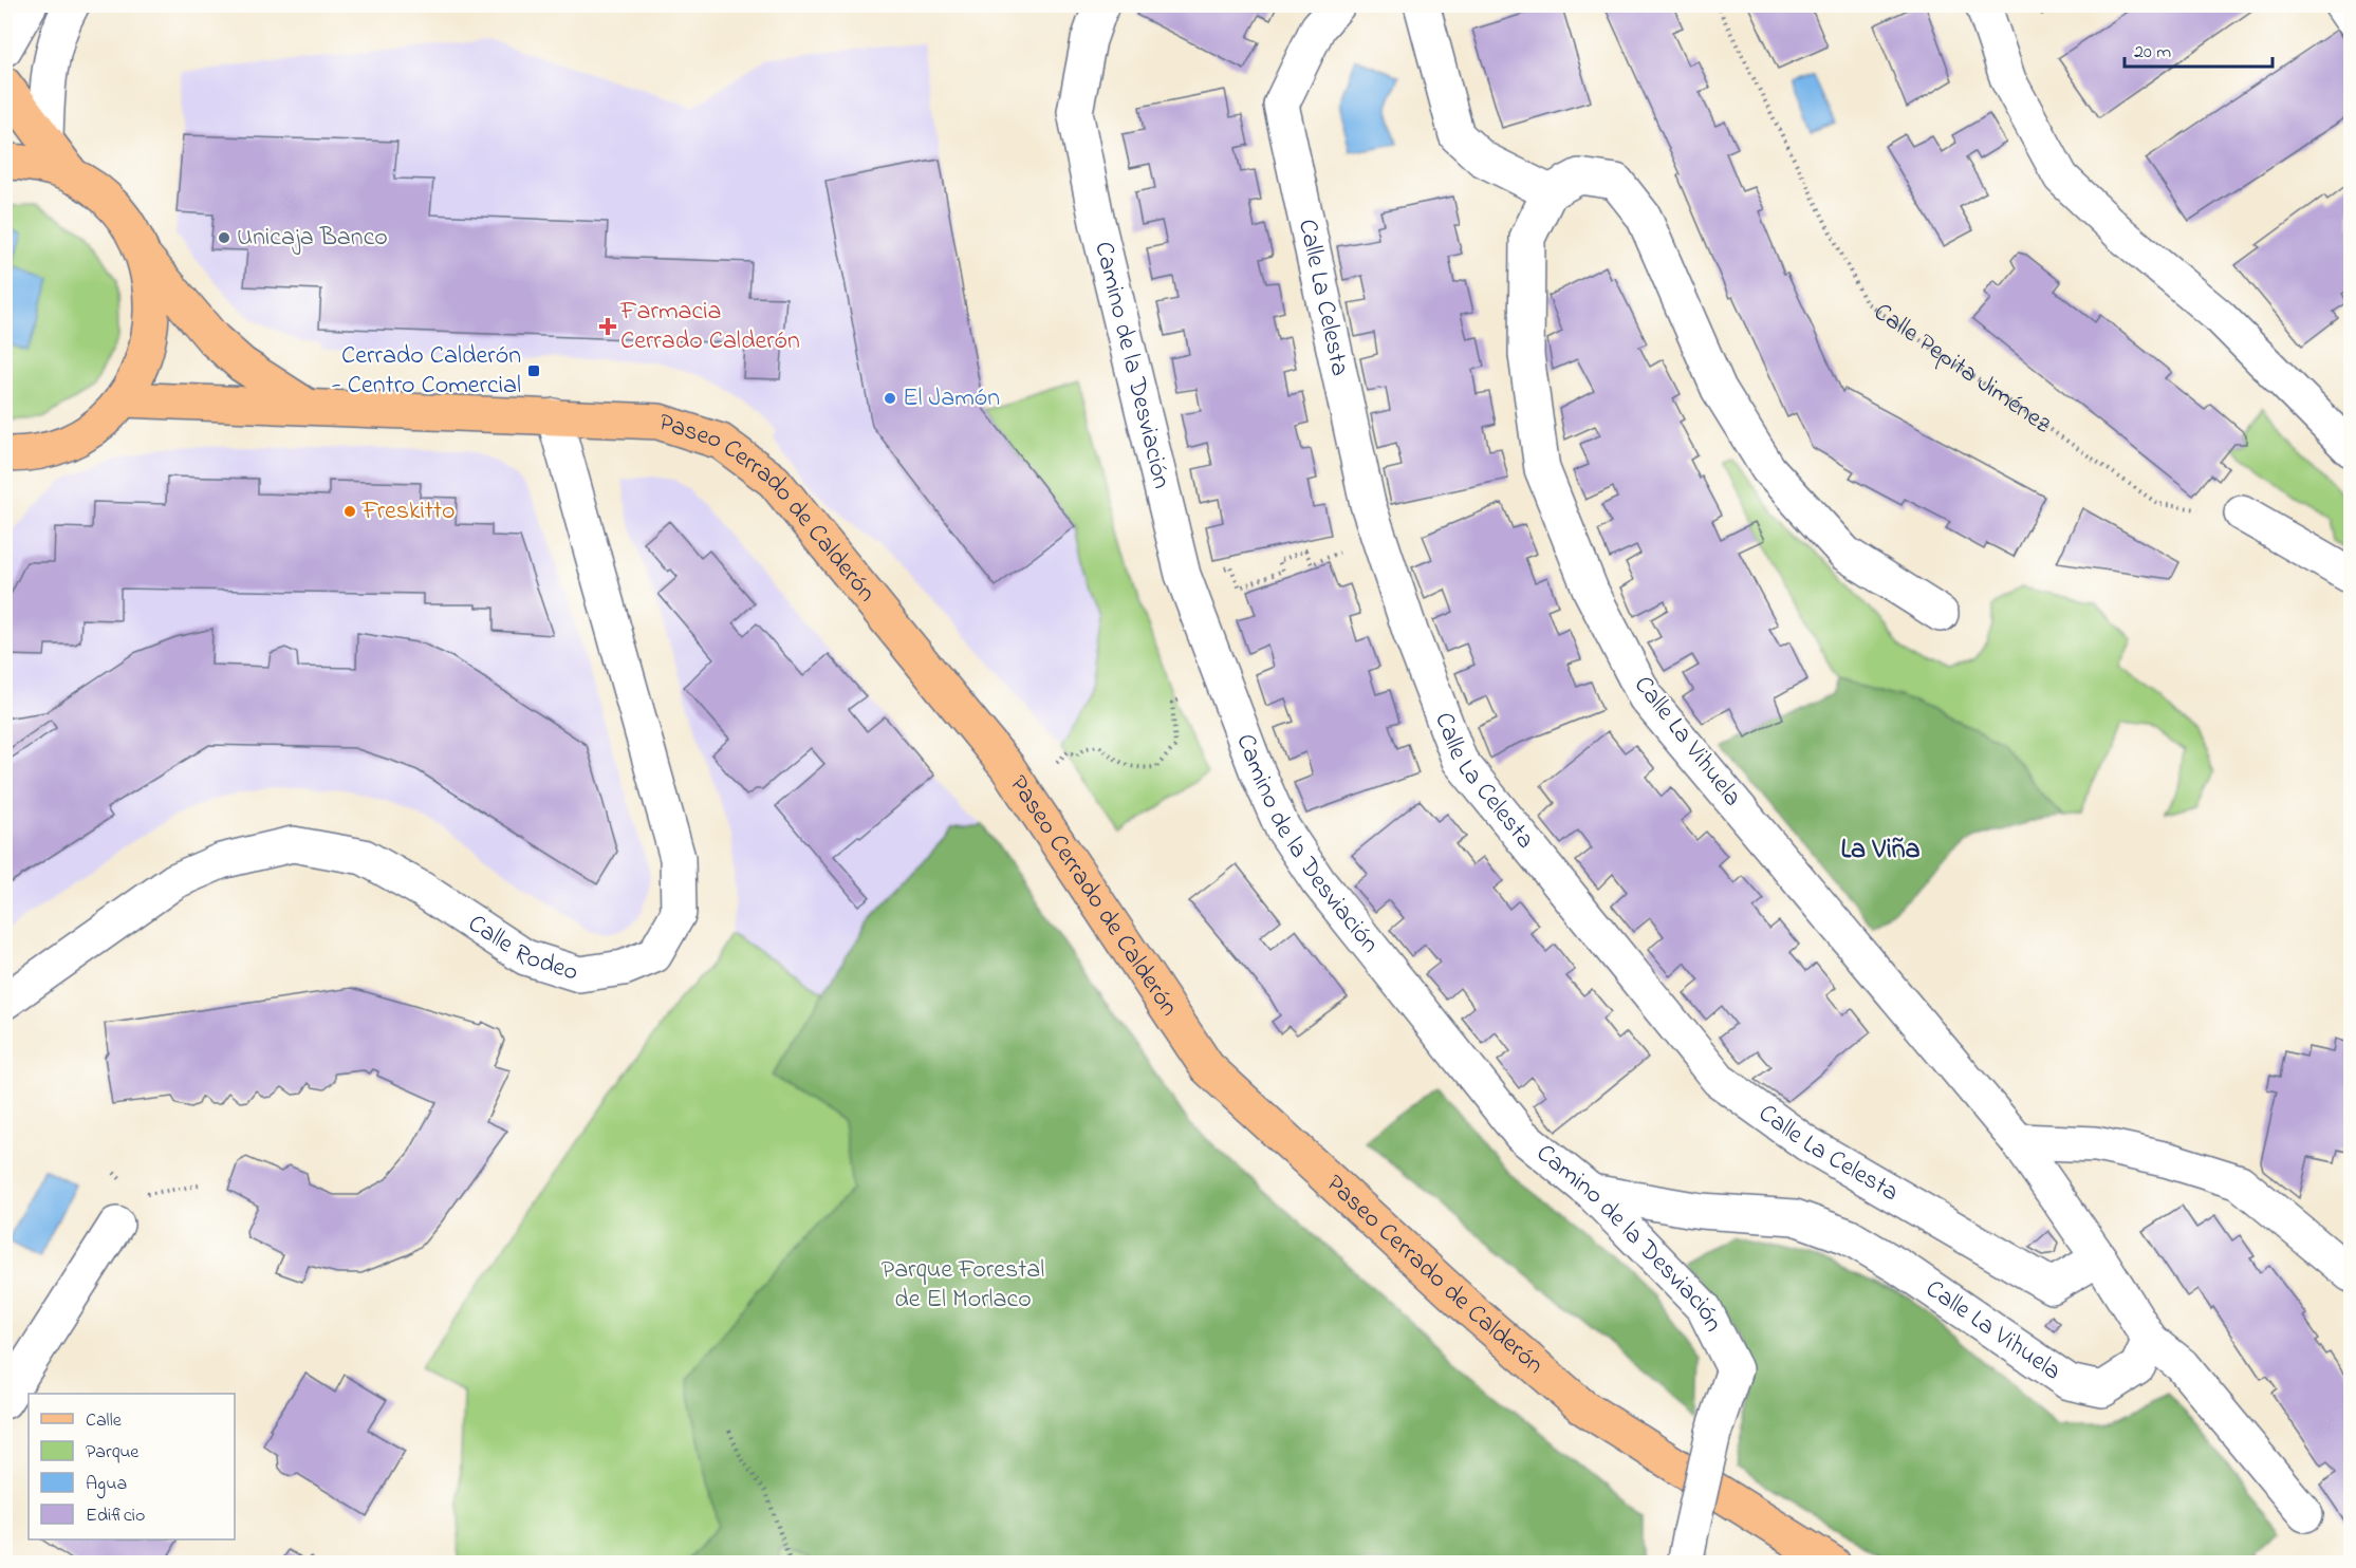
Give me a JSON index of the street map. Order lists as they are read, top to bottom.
{
  "streets": {
    "main road": ["Paseo Cerrado de Calderón"],
    "street": [
      "Calle La Celesta",
      "Camino de la Desviación",
      "Calle La Vihuela",
      "Calle Rodeo"
    ],
    "path": ["Calle Pepita Jiménez"]
  },
  "crossings": [
    ["Calle La Celesta", "Calle La Vihuela"],
    ["Camino de la Desviación", "Calle La Vihuela"],
    ["Paseo Cerrado de Calderón", "Calle Rodeo"]
  ],
  "districts": ["La Viña"],
  "parks": ["Parque Forestal de El Morlaco"],
  "places": {
    "other": ["Unicaja Banco", "El Jamón", "Freskitto"],
    "health": ["Farmacia Cerrado Calderón"],
    "transit": ["Cerrado Calderón - Centro Comercial"]
  },
  "legend": [
    "Calle",
    "Parque",
    "Agua",
    "Edificio"
  ],
  "scale_bar": "20 m"
}
